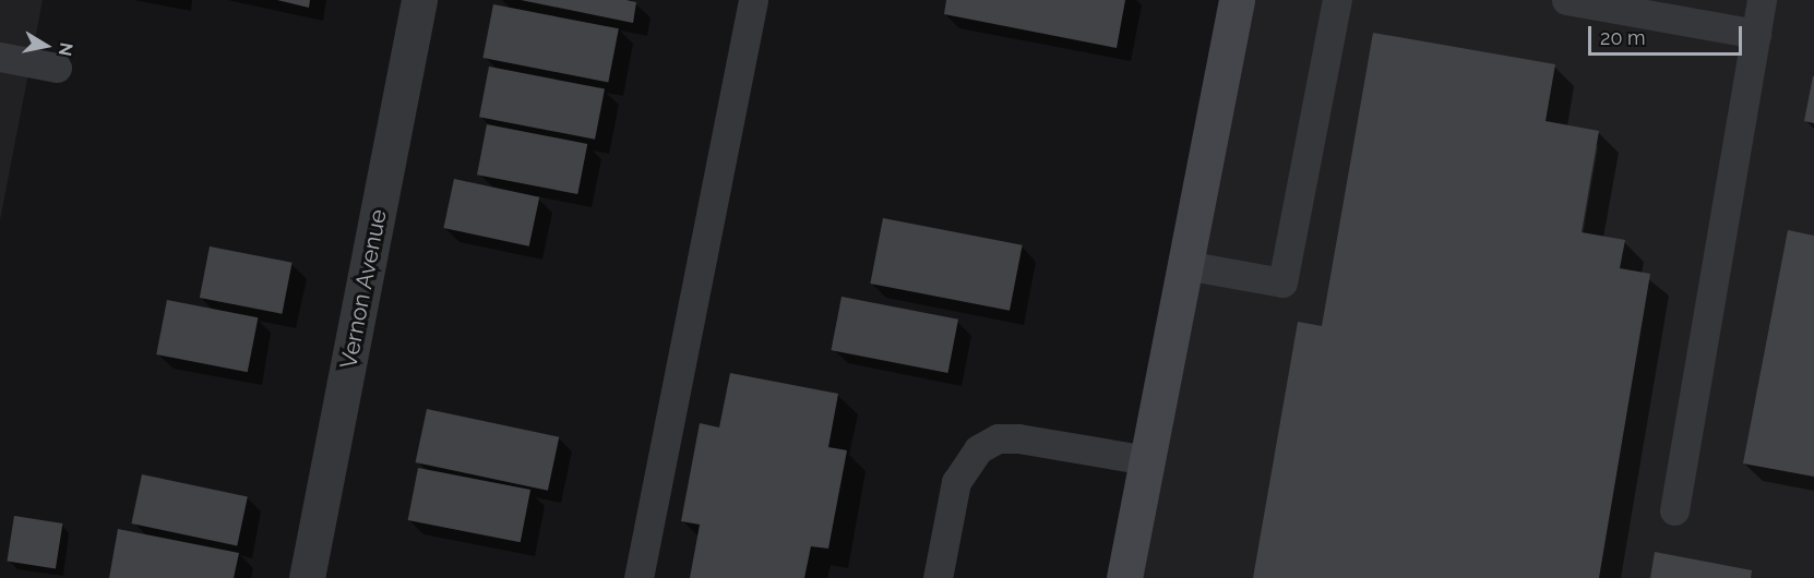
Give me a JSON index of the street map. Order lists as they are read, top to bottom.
{
  "streets": {
    "street": ["Vernon Avenue"]
  },
  "scale_bar": "20 m",
  "north": "right"
}
